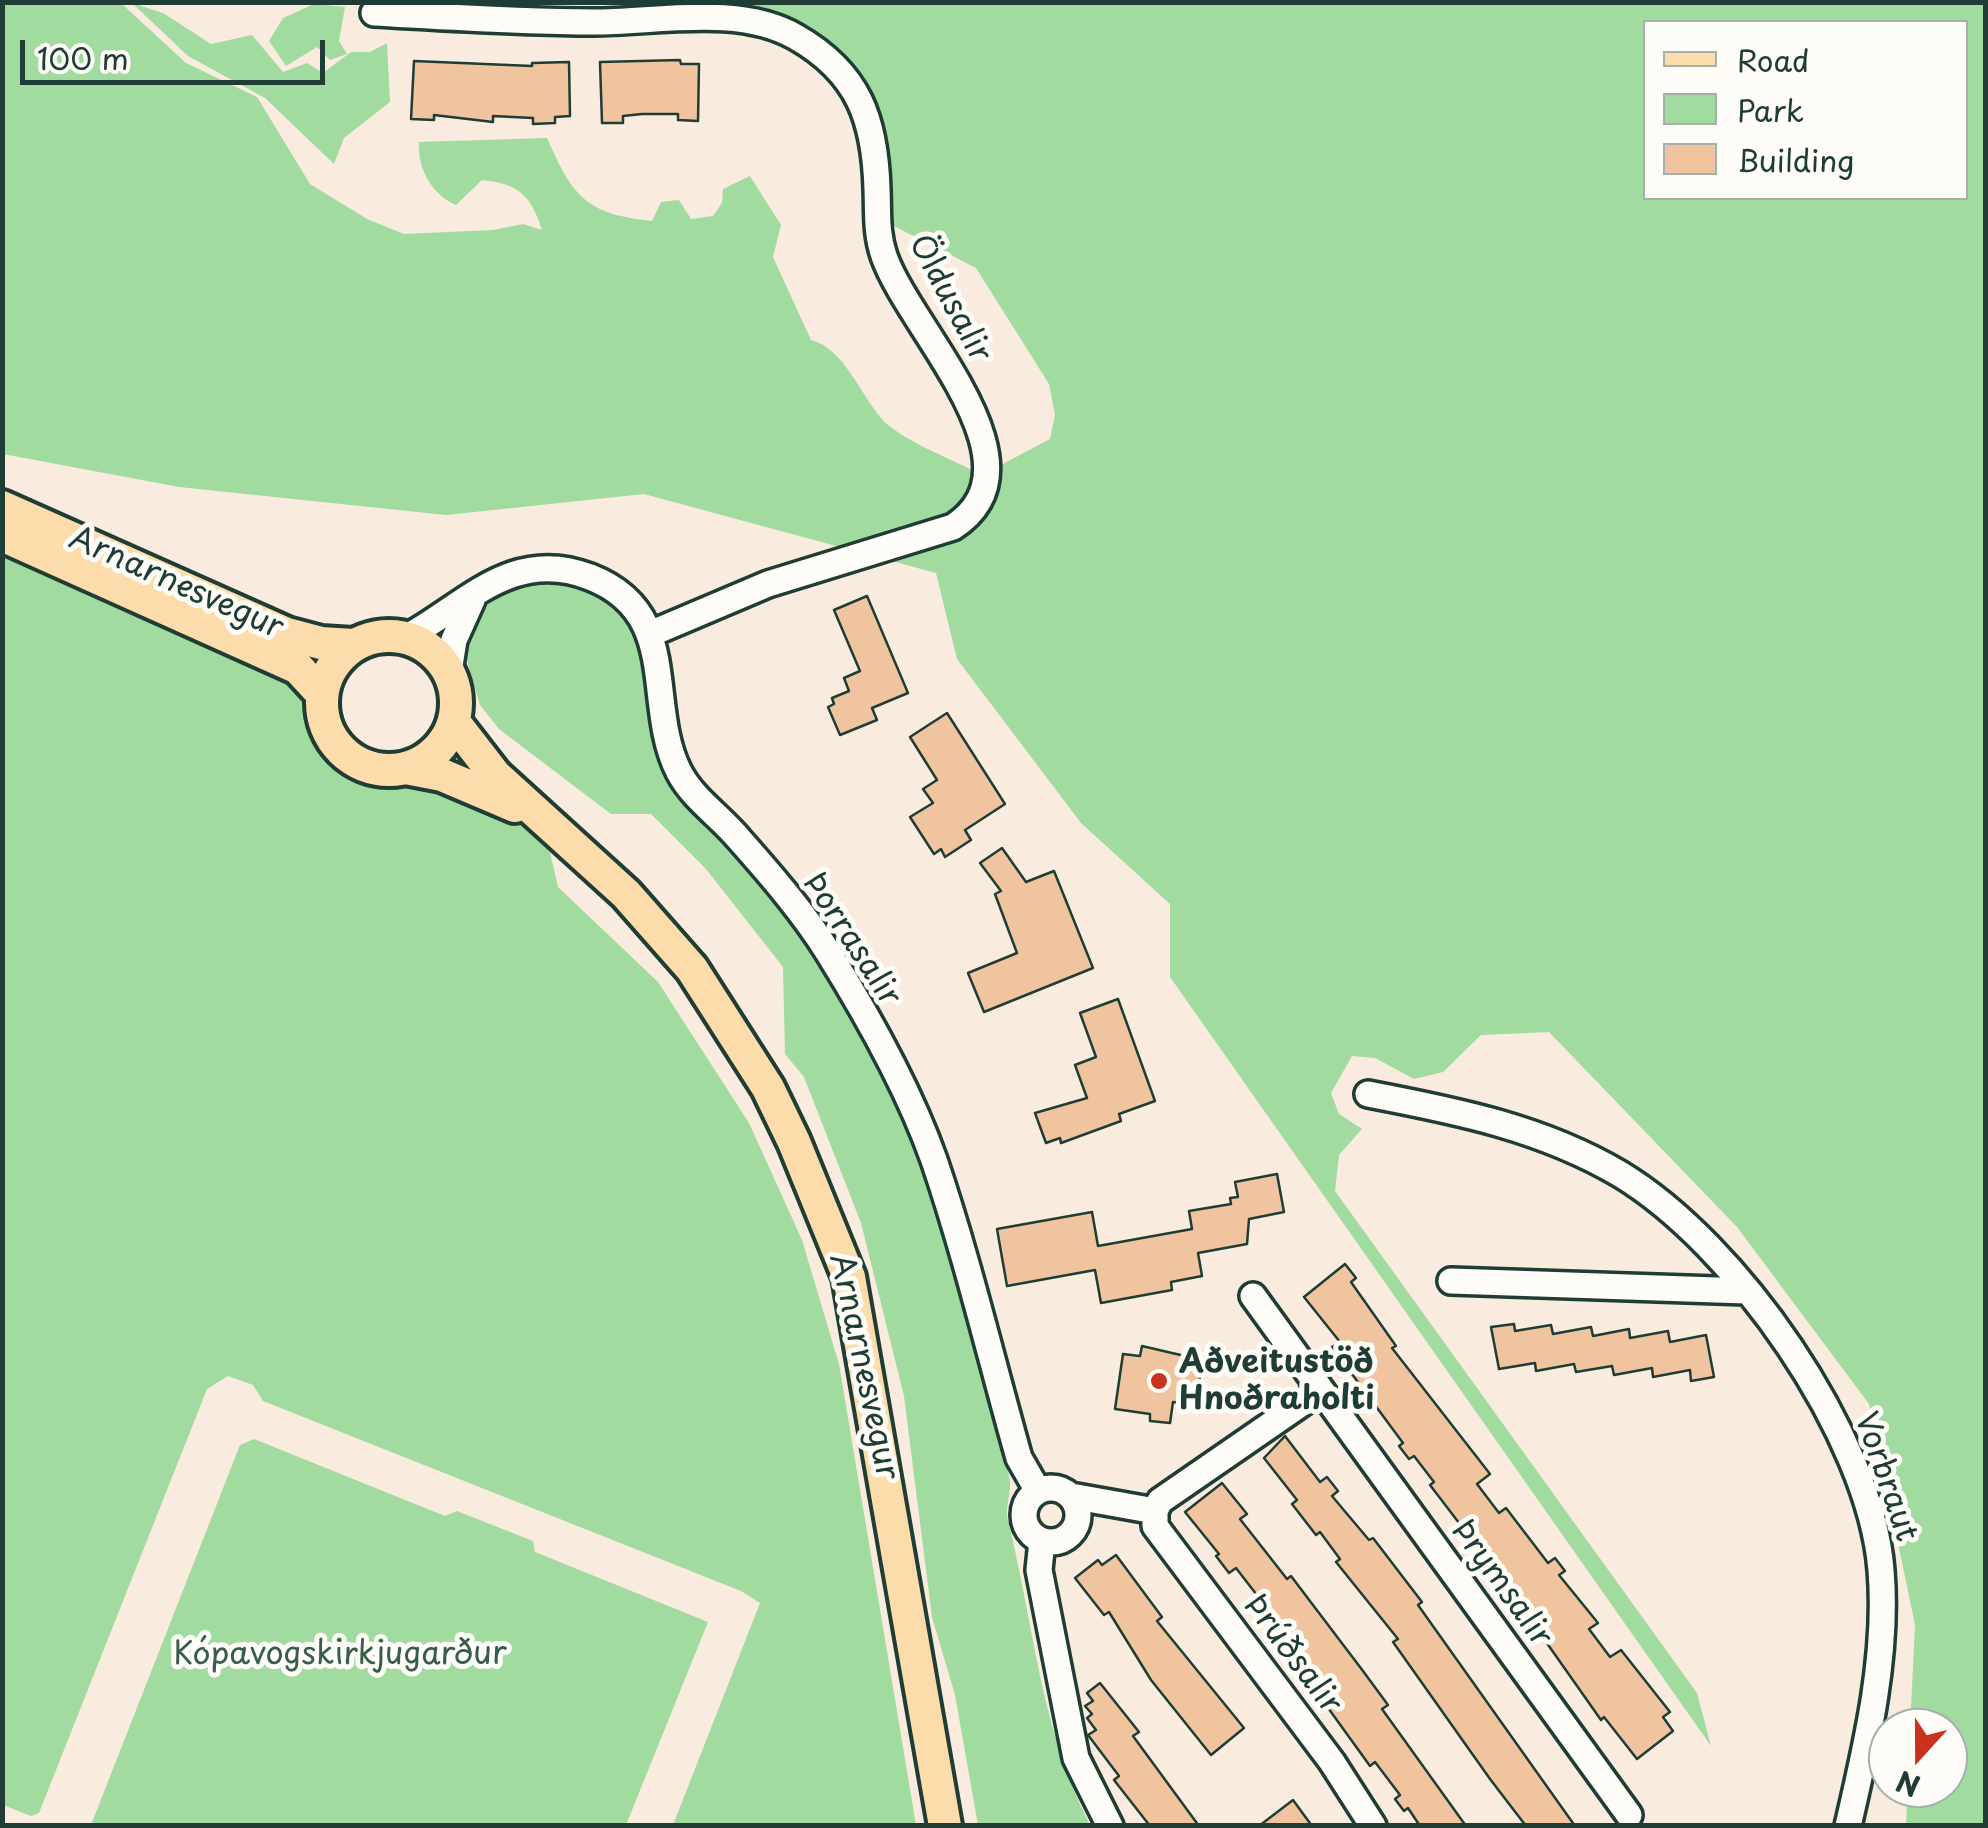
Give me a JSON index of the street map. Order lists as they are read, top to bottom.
{
  "streets": {
    "main road": ["Arnarnesvegur"],
    "street": [
      "Öldusalir",
      "Þorrasalir",
      "Vorbraut",
      "Þrymsalir",
      "Þrúðsalir"
    ]
  },
  "crossings": [
    ["Öldusalir", "Þorrasalir"],
    ["Arnarnesvegur", "Þorrasalir"]
  ],
  "parks": ["Kópavogskirkjugarður"],
  "places": ["Aðveitustöð Hnoðraholti"],
  "legend": ["Road", "Park", "Building"],
  "scale_bar": "100 m",
  "north": "bottom"
}
